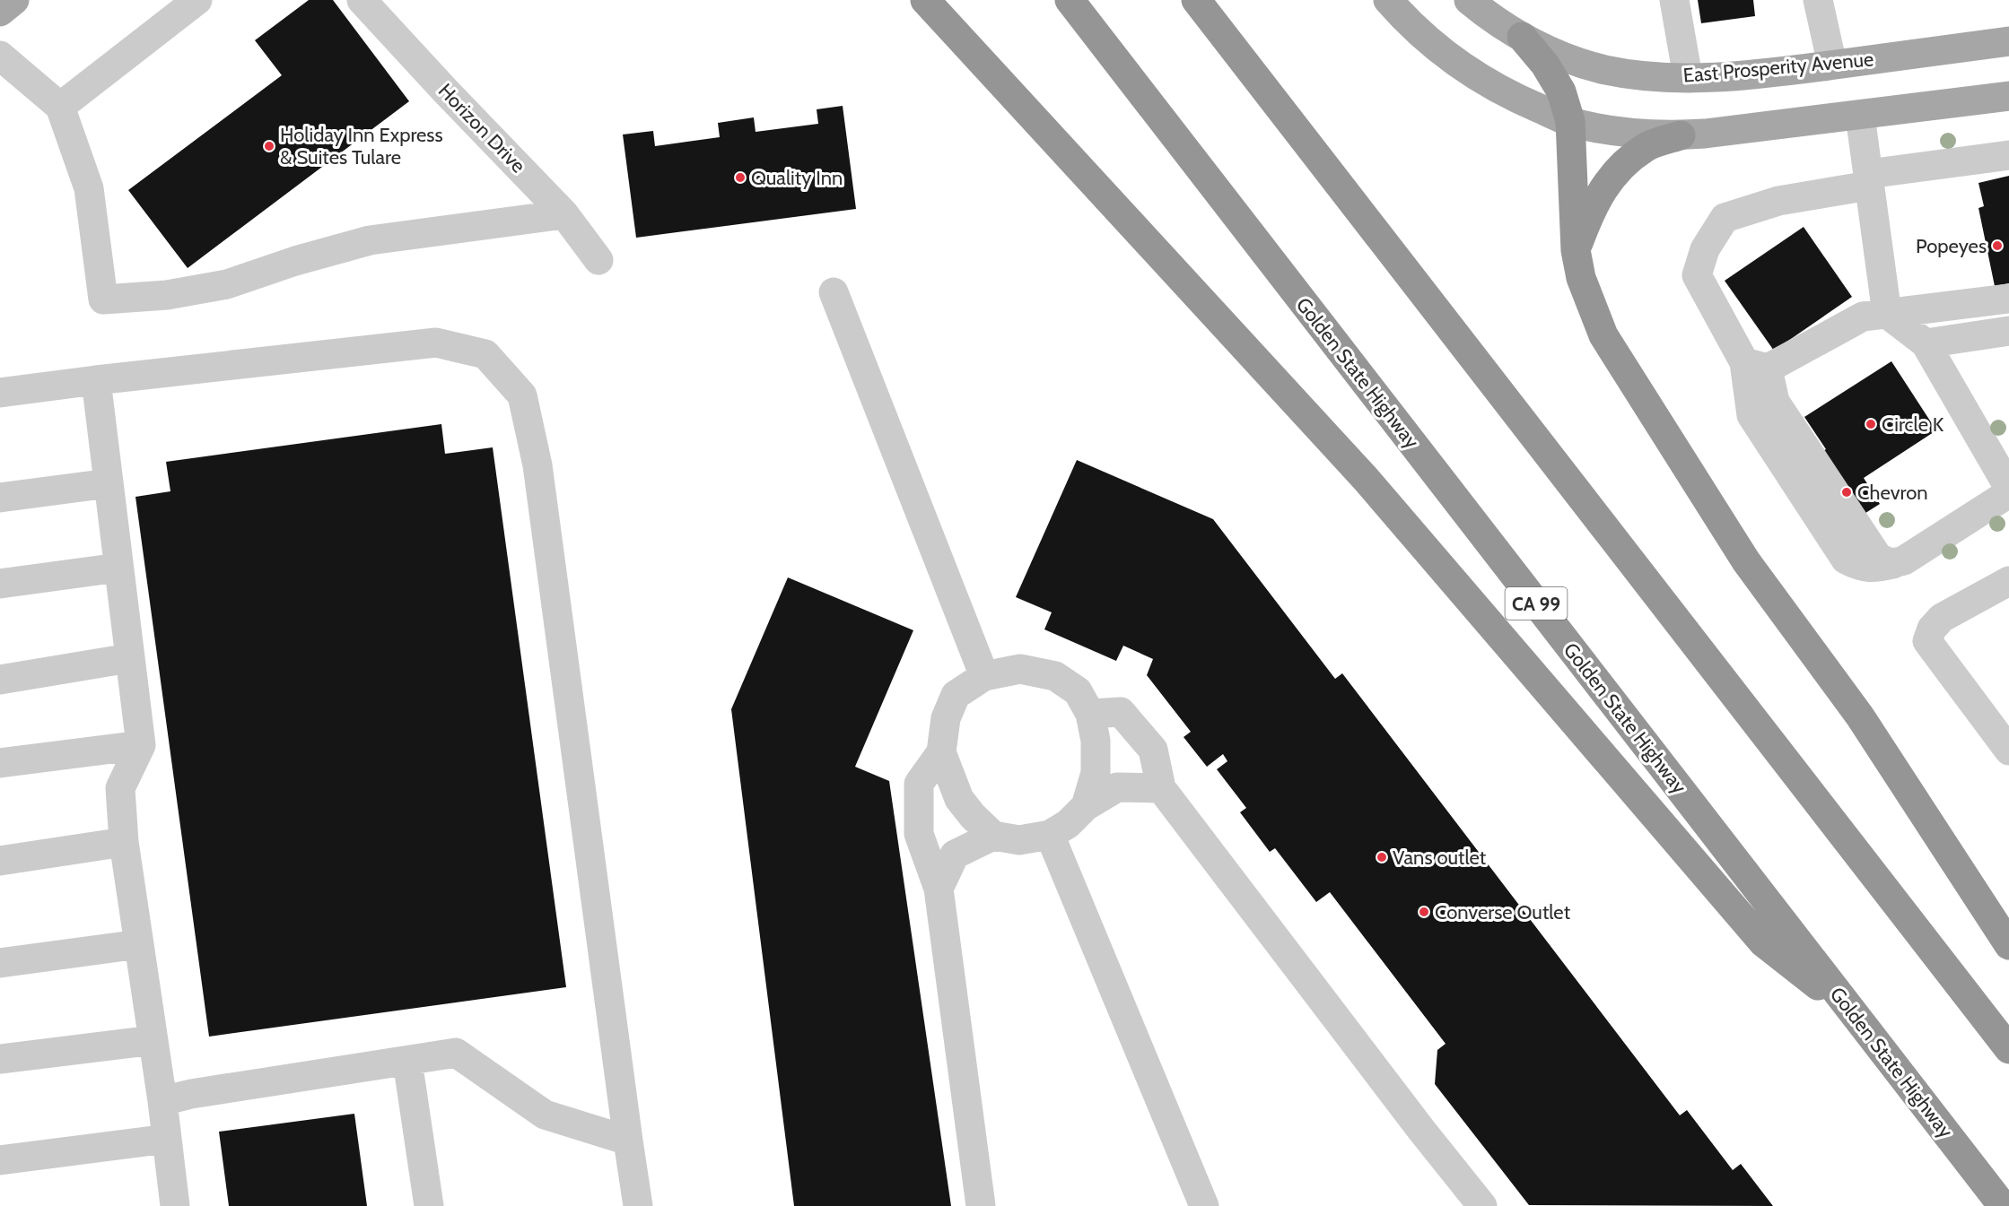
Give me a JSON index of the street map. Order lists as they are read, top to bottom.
{
  "streets": {
    "highway": ["Golden State Highway", "CA 99"],
    "main road": ["East Prosperity Avenue"],
    "street": ["Horizon Drive"]
  },
  "places": [
    "Holiday Inn Express & Suites Tulare",
    "Quality Inn",
    "Popeyes",
    "Circle K",
    "Chevron",
    "Vans outlet",
    "Converse Outlet"
  ]
}
